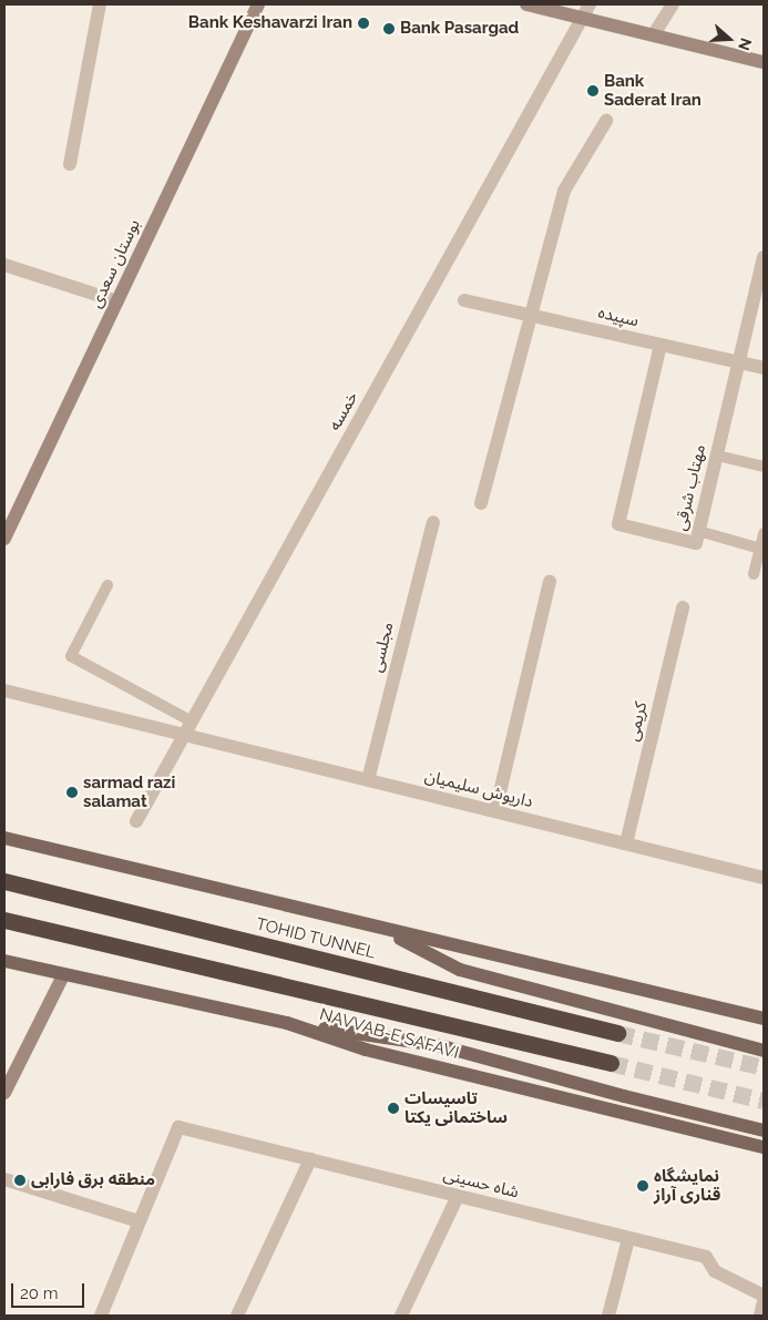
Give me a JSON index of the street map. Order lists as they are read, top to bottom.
{
  "streets": {
    "highway": ["TOHID TUNNEL"],
    "main road": ["NAVVAB-E SAFAVI"],
    "street": [
      "بوستان سعدی",
      "سپیده",
      "خمسه",
      "مهتاب شرقی",
      "مجلسی",
      "کریمی",
      "داریوش سلیمیان",
      "شاه حسینی"
    ]
  },
  "crossings": [
    ["سپیده", "مهتاب شرقی"],
    ["خمسه", "داریوش سلیمیان"],
    ["مجلسی", "داریوش سلیمیان"],
    ["کریمی", "داریوش سلیمیان"]
  ],
  "places": [
    "Bank Keshavarzi Iran",
    "Bank Pasargad",
    "Bank Saderat Iran",
    "sarmad razi salamat",
    "تاسیسات ساختمانی یکتا",
    "منطقه برق فارابی",
    "نمایشگاه قناری آراز"
  ],
  "scale_bar": "20 m",
  "north": "right"
}
